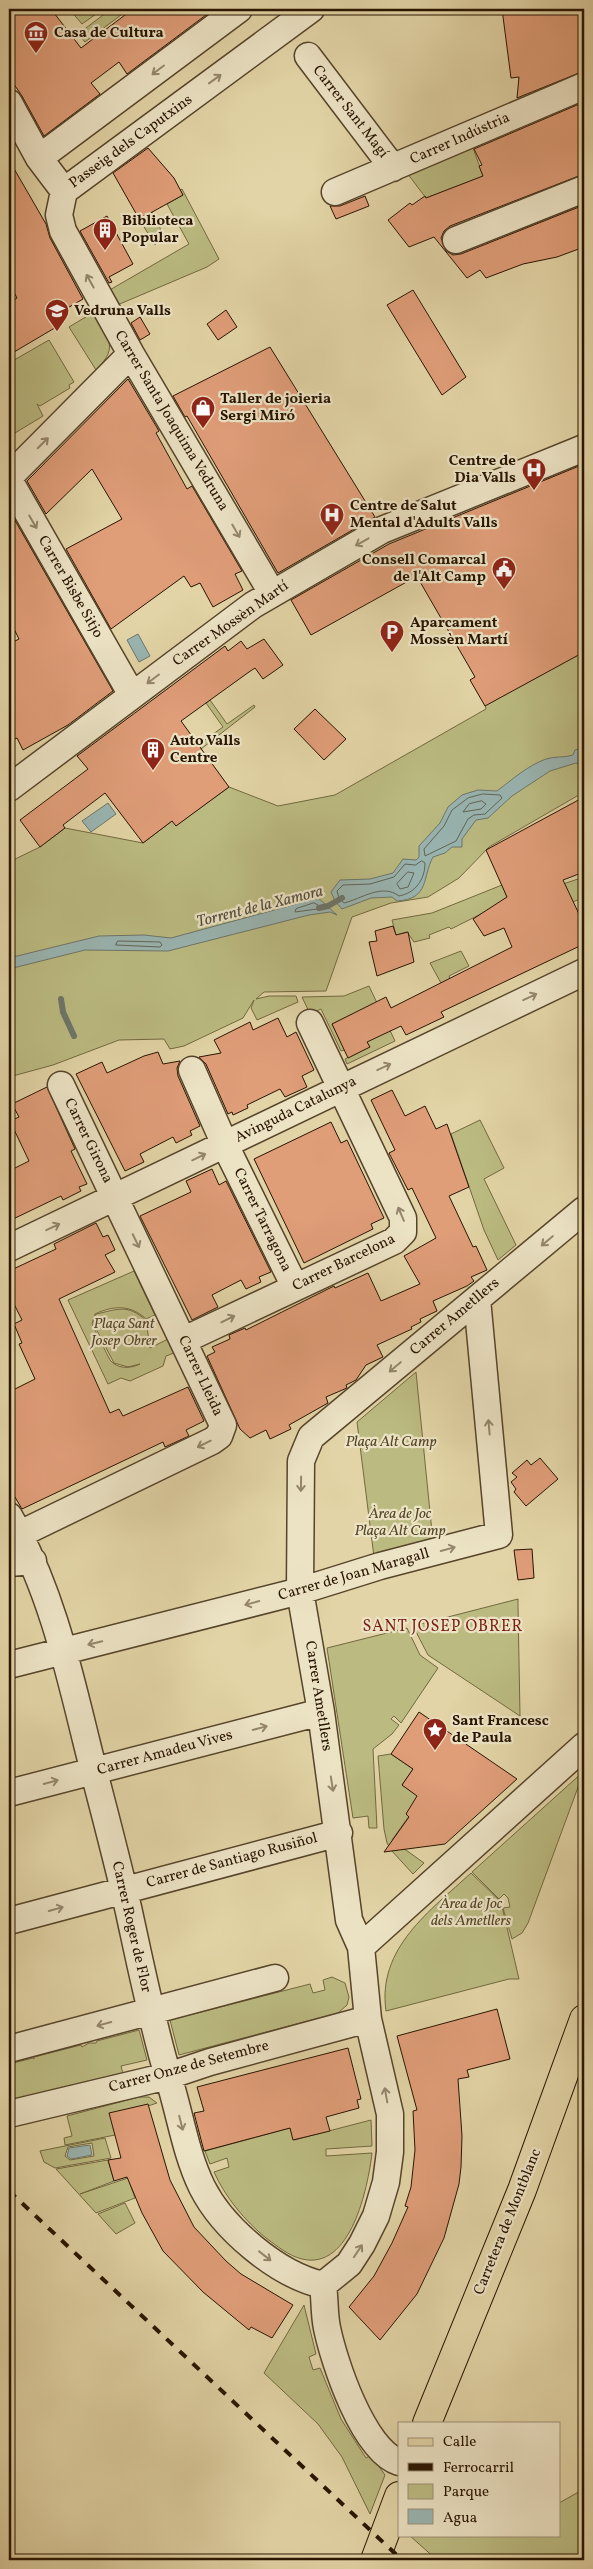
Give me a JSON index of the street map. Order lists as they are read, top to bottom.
{
  "streets": {
    "main road": ["Carretera de Montblanc"],
    "street": [
      "Carrer Sant Magí",
      "Carrer Indústria",
      "Passeig dels Caputxins",
      "Carrer Santa Joaquima Vedruna",
      "Carrer Bisbe Sitjo",
      "Carrer Mossèn Martí",
      "Avinguda Catalunya",
      "Carrer Girona",
      "Carrer Tarragona",
      "Carrer Barcelona",
      "Carrer Ametllers",
      "Carrer Lleida",
      "Carrer de Joan Maragall",
      "Carrer Amadeu Vives",
      "Carrer de Santiago Rusiñol",
      "Carrer Roger de Flor",
      "Carrer Onze de Setembre"
    ]
  },
  "crossings": [
    ["Carrer Sant Magí", "Carrer Indústria"],
    ["Passeig dels Caputxins", "Carrer Santa Joaquima Vedruna"],
    ["Carrer Santa Joaquima Vedruna", "Carrer Mossèn Martí"],
    ["Carrer Bisbe Sitjo", "Carrer Mossèn Martí"],
    ["Avinguda Catalunya", "Carrer Girona"],
    ["Avinguda Catalunya", "Carrer Tarragona"],
    ["Avinguda Catalunya", "Carrer Barcelona"],
    ["Avinguda Catalunya", "Carrer Lleida"],
    ["Carrer Girona", "Carrer Lleida"],
    ["Carrer Tarragona", "Carrer Barcelona"],
    ["Carrer Barcelona", "Carrer Lleida"],
    ["Carrer Ametllers", "Carrer de Joan Maragall"],
    ["Carrer Ametllers", "Carrer Amadeu Vives"],
    ["Carrer Ametllers", "Carrer de Santiago Rusiñol"],
    ["Carrer Ametllers", "Carrer Roger de Flor"],
    ["Carrer Ametllers", "Carrer Onze de Setembre"],
    ["Carrer Lleida", "Carrer Roger de Flor"],
    ["Carrer de Joan Maragall", "Carrer Roger de Flor"],
    ["Carrer Amadeu Vives", "Carrer Roger de Flor"],
    ["Carrer de Santiago Rusiñol", "Carrer Roger de Flor"],
    ["Carrer Roger de Flor", "Carrer Onze de Setembre"]
  ],
  "one_way": [
    "Carrer Bisbe Sitjo",
    "Carrer Mossèn Martí",
    "Avinguda Catalunya",
    "Carrer Amadeu Vives"
  ],
  "districts": ["SANT JOSEP OBRER"],
  "water": ["Torrent de la Xamora"],
  "parks": [
    "Plaça Sant Josep Obrer",
    "Plaça Alt Camp",
    "Àrea de Joc Plaça Alt Camp",
    "Àrea de Joc dels Ametllers"
  ],
  "places": {
    "museum": ["Casa de Cultura"],
    "building": ["Biblioteca Popular", "Auto Valls Centre"],
    "school or university": ["Vedruna Valls"],
    "shop": ["Taller de joieria Sergi Miró"],
    "hospital": ["Centre de Dia Valls", "Centre de Salut Mental d'Adults Valls"],
    "public building": ["Consell Comarcal de l'Alt Camp"],
    "parking": ["Aparcament Mossèn Martí"],
    "place": ["Sant Francesc de Paula"]
  },
  "legend": [
    "Calle",
    "Ferrocarril",
    "Parque",
    "Agua"
  ]
}
